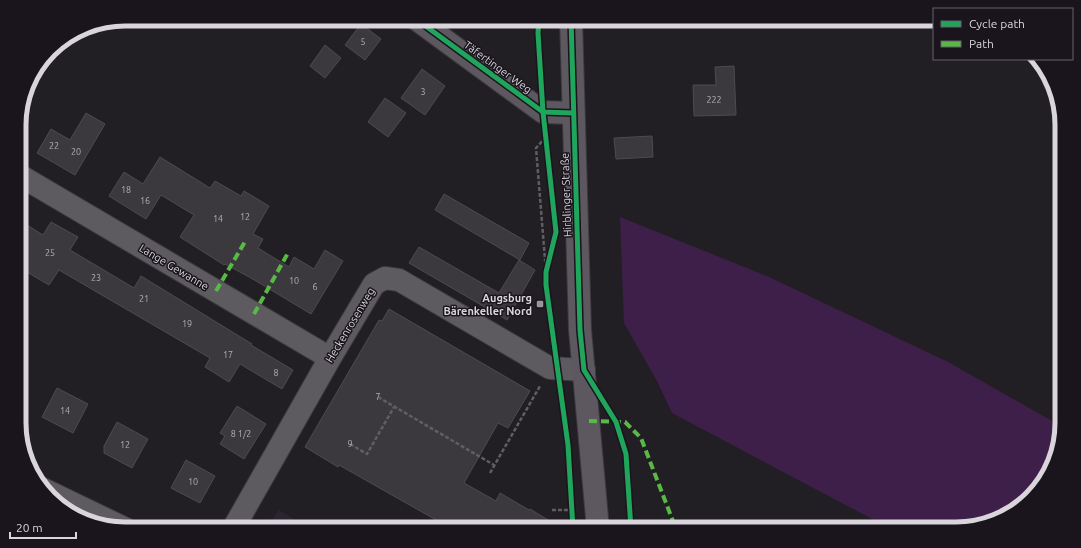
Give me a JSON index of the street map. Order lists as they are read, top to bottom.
{
  "streets": {
    "street": [
      "Täfertinger Weg",
      "Hirblinger Straße",
      "Lange Gewanne",
      "Heckenrosenweg"
    ]
  },
  "crossings": [
    ["Täfertinger Weg", "Hirblinger Straße"],
    ["Hirblinger Straße", "Heckenrosenweg"],
    ["Lange Gewanne", "Heckenrosenweg"]
  ],
  "places": {
    "transit": ["Augsburg Bärenkeller Nord"]
  },
  "house_numbers": [
    "5",
    "3",
    "222",
    "22",
    "20",
    "18",
    "16",
    "12",
    "14",
    "25",
    "23",
    "10",
    "6",
    "21",
    "19",
    "17",
    "8",
    "7",
    "14",
    "8 1/2",
    "9",
    "12",
    "10"
  ],
  "legend": ["Cycle path", "Path"],
  "scale_bar": "20 m"
}
